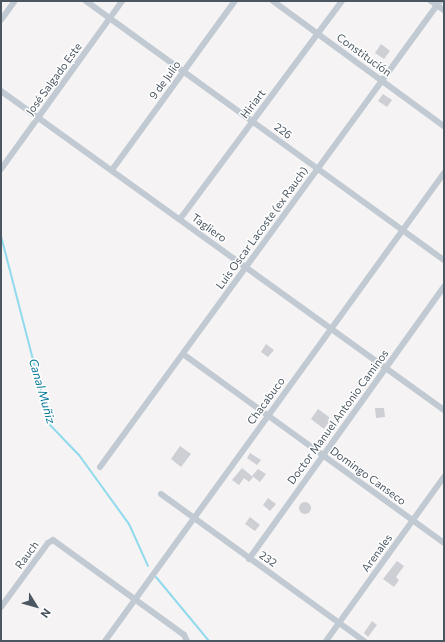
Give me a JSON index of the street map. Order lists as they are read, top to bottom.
{
  "streets": {
    "street": [
      "Constitución",
      "José Salgado Este",
      "9 de Julio",
      "Hiriart",
      "226",
      "Tagliero",
      "Luis Oscar Lacoste (ex Rauch)",
      "Chacabuco",
      "Doctor Manuel Antonio Caminos",
      "Domingo Canseco",
      "Arenales",
      "Rauch",
      "232"
    ]
  },
  "crossings": [
    ["Constitución", "Hiriart"],
    ["Constitución", "Luis Oscar Lacoste (ex Rauch)"],
    ["José Salgado Este", "226"],
    ["José Salgado Este", "Tagliero"],
    ["9 de Julio", "226"],
    ["9 de Julio", "Tagliero"],
    ["Hiriart", "226"],
    ["Hiriart", "Tagliero"],
    ["226", "Luis Oscar Lacoste (ex Rauch)"],
    ["226", "Chacabuco"],
    ["Tagliero", "Luis Oscar Lacoste (ex Rauch)"],
    ["Tagliero", "Chacabuco"],
    ["Tagliero", "Doctor Manuel Antonio Caminos"],
    ["Luis Oscar Lacoste (ex Rauch)", "Domingo Canseco"],
    ["Chacabuco", "Domingo Canseco"],
    ["Chacabuco", "Rauch"],
    ["Chacabuco", "232"],
    ["Doctor Manuel Antonio Caminos", "Domingo Canseco"],
    ["Doctor Manuel Antonio Caminos", "232"],
    ["Domingo Canseco", "Arenales"],
    ["Arenales", "232"]
  ],
  "water": ["Canal Muñiz"],
  "north": "bottom right"
}
